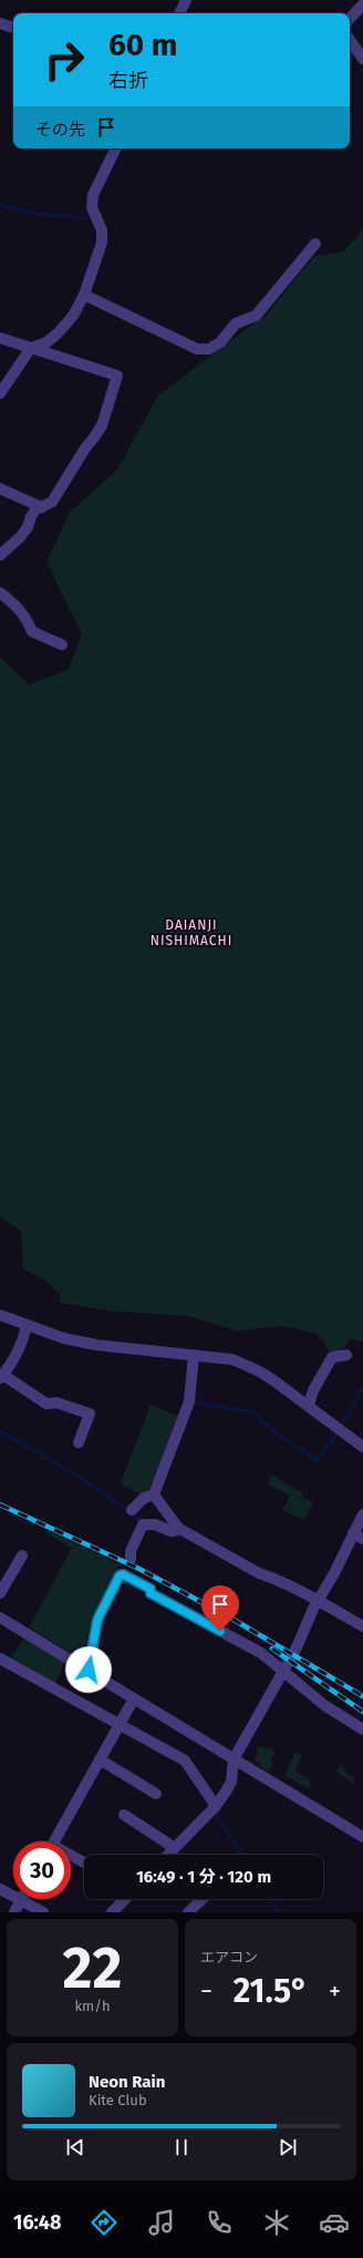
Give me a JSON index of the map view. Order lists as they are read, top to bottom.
{
  "districts": ["DAIANJI NISHIMACHI"],
  "page": {
    "turn": ["60 m", "右折"],
    "then": "その先",
    "limit": "30",
    "trip": "16:49 · 1 分 · 120 m",
    "tile": [
      ["22", "km/h"],
      "エアコン"
    ],
    "heat": ["−", "21.5°", "+"],
    "song": ["Neon Rain", "Kite Club"],
    "tabs": "16:48"
  }
}
